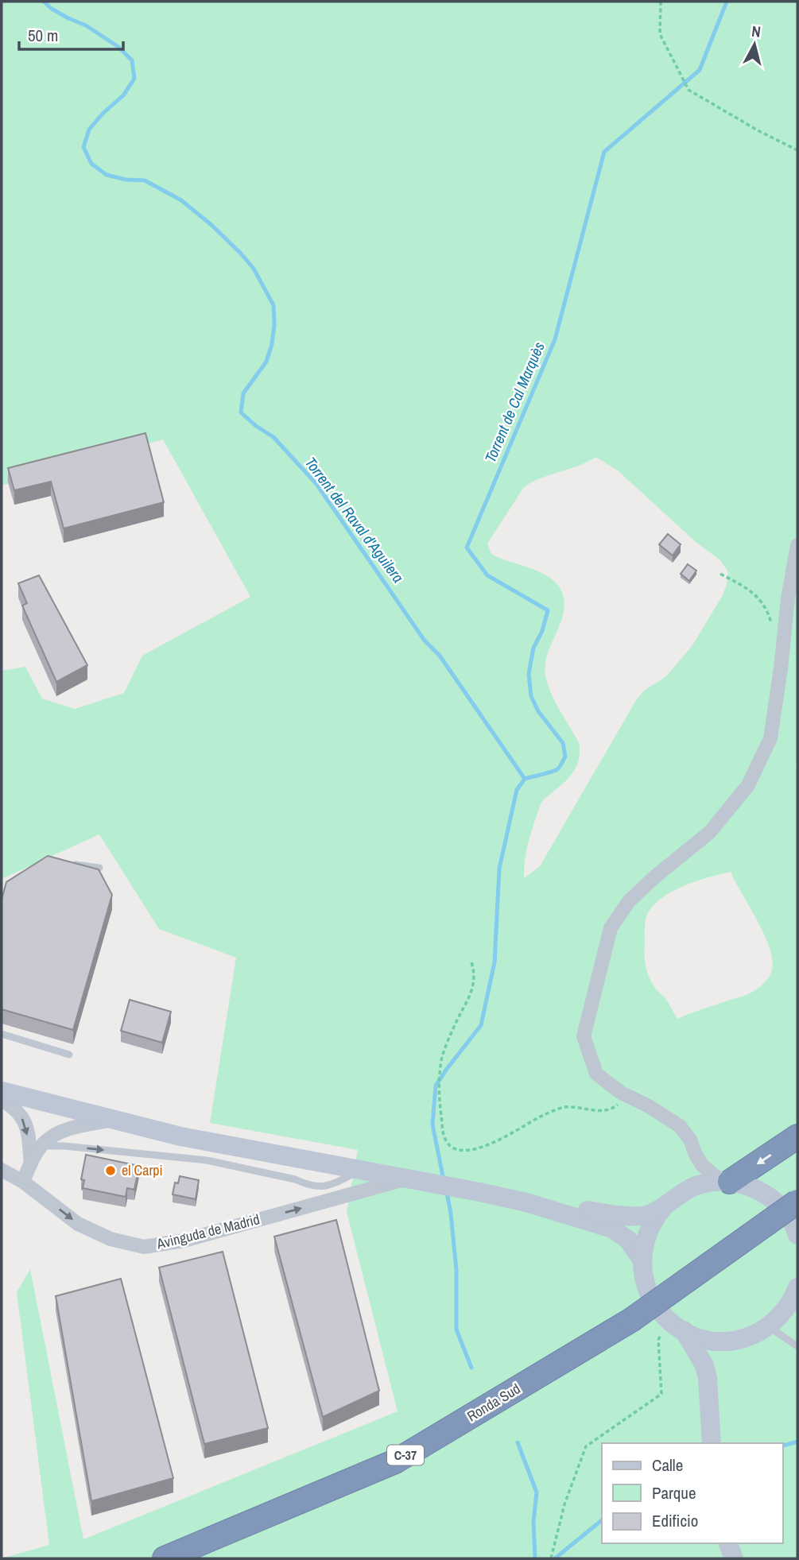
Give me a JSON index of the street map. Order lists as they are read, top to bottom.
{
  "streets": {
    "highway": ["Ronda Sud", "C-37"],
    "street": ["Avinguda de Madrid"]
  },
  "water": ["Torrent de Cal Marquès", "Torrent del Raval d'Aguilera"],
  "places": ["el Carpi"],
  "legend": ["Calle", "Parque", "Edificio"],
  "scale_bar": "50 m",
  "north": "top"
}
